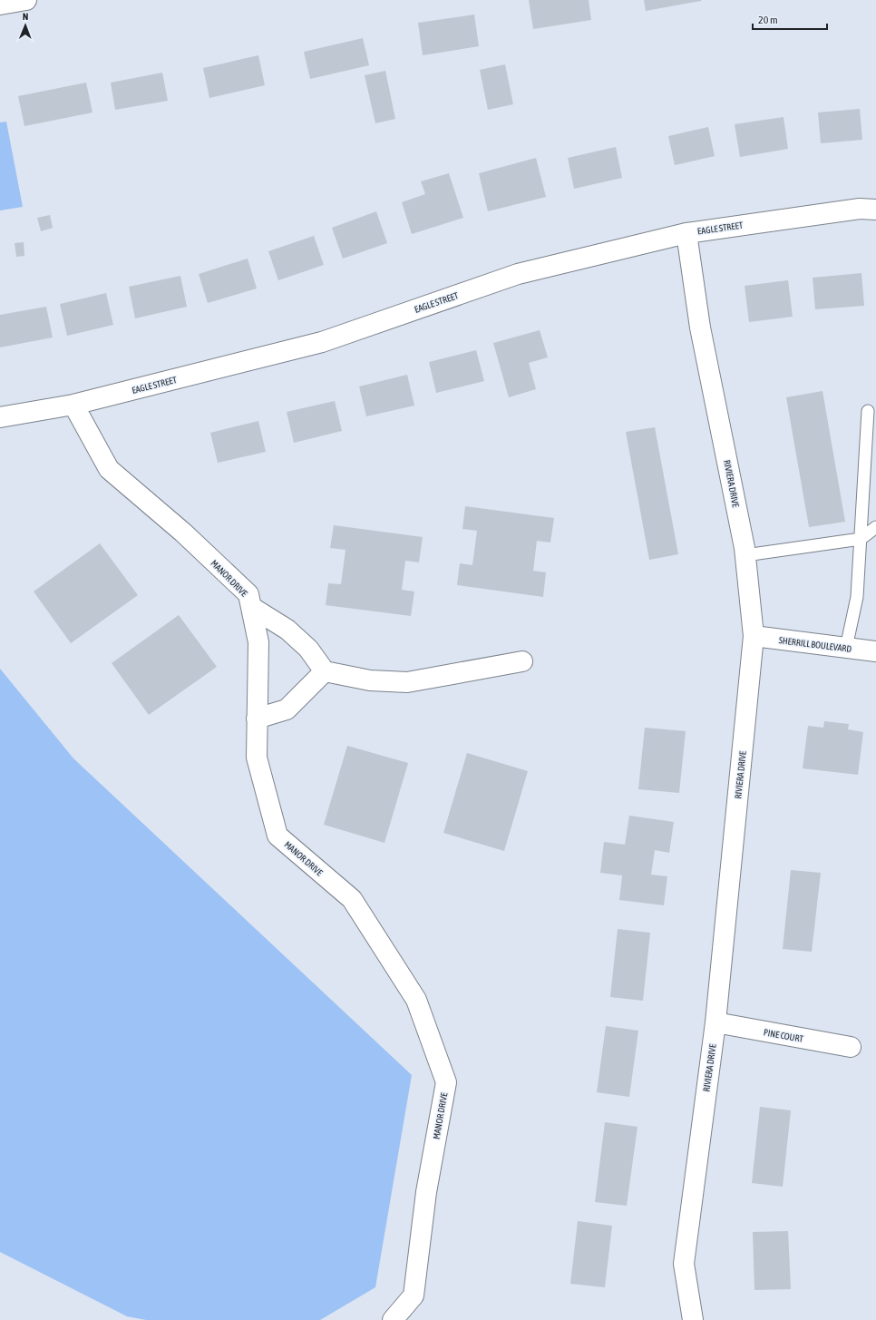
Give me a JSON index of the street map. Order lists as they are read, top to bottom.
{
  "streets": {
    "street": [
      "EAGLE STREET",
      "RIVIERA DRIVE",
      "MANOR DRIVE",
      "SHERRILL BOULEVARD",
      "PINE COURT"
    ]
  },
  "crossings": [
    ["EAGLE STREET", "RIVIERA DRIVE"],
    ["EAGLE STREET", "MANOR DRIVE"],
    ["RIVIERA DRIVE", "SHERRILL BOULEVARD"],
    ["RIVIERA DRIVE", "PINE COURT"]
  ],
  "scale_bar": "20 m",
  "north": "top"
}
